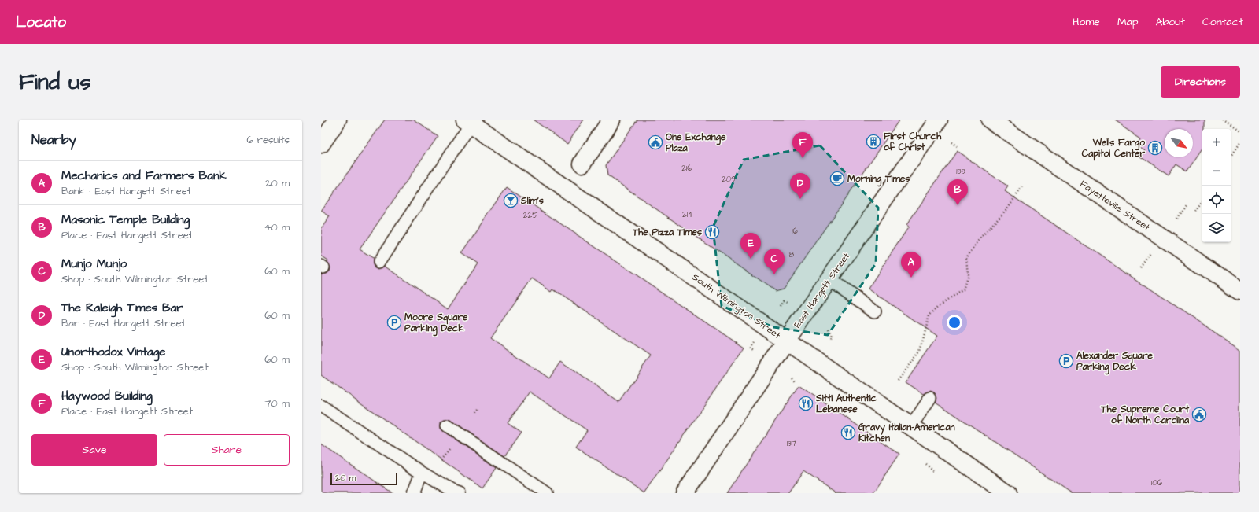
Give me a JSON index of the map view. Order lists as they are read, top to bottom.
{
  "streets": {
    "street": ["Fayetteville Street", "East Hargett Street", "South Wilmington Street"]
  },
  "crossings": [
    ["East Hargett Street", "South Wilmington Street"]
  ],
  "places": {
    "building": ["First Church of Christ", "Wells Fargo Capitol Center"],
    "public building": ["One Exchange Plaza", "The Supreme Court of North Carolina"],
    "cafe": ["Morning Times"],
    "bar": ["Slim's"],
    "restaurant": ["The PIzza Times", "Sitti Authentic Lebanese", "Gravy Italian-American Kitchen"],
    "parking": ["Moore Square Parking Deck", "Alexander Square Parking Deck"]
  },
  "house_numbers": [
    "216",
    "133",
    "209",
    "214",
    "225",
    "16",
    "18",
    "137",
    "106"
  ],
  "scale_bar": "20 m",
  "north": "bottom right",
  "page": {
    "header": "Locato",
    "nav": [
      "Home",
      "Map",
      "About",
      "Contact"
    ],
    "buttons": [
      "Directions",
      ["Save", "Share"]
    ],
    "title": "Find us",
    "heading": ["Nearby", "6 results"],
    "map_buttons": ["+", "−"],
    "pins": [
      "F",
      "D",
      "B",
      "E",
      "C",
      "A"
    ],
    "list": [
      {
        "mark": "A",
        "name": "Mechanics and Farmers Bank",
        "note": "Bank · East Hargett Street",
        "value": "20 m"
      },
      {
        "mark": "B",
        "name": "Masonic Temple Building",
        "note": "Place · East Hargett Street",
        "value": "40 m"
      },
      {
        "mark": "C",
        "name": "Munjo Munjo",
        "note": "Shop · South Wilmington Street",
        "value": "60 m"
      },
      {
        "mark": "D",
        "name": "The Raleigh Times Bar",
        "note": "Bar · East Hargett Street",
        "value": "60 m"
      },
      {
        "mark": "E",
        "name": "Unorthodox Vintage",
        "note": "Shop · South Wilmington Street",
        "value": "60 m"
      },
      {
        "mark": "F",
        "name": "Haywood Building",
        "note": "Place · East Hargett Street",
        "value": "70 m"
      }
    ],
    "scale": "20 m"
  }
}
